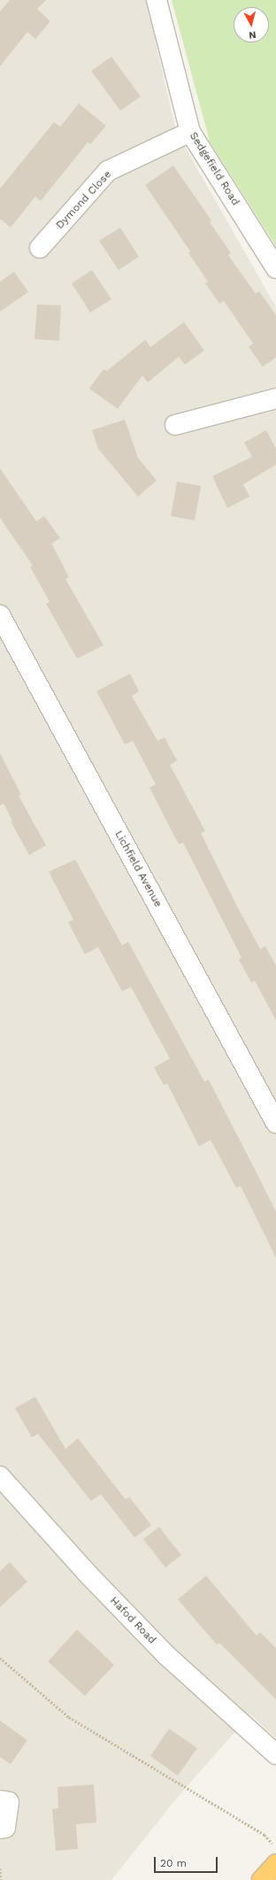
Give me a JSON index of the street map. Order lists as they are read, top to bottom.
{
  "streets": {
    "street": [
      "Sedgefield Road",
      "Dymond Close",
      "Lichfield Avenue",
      "Hafod Road"
    ]
  },
  "crossings": [
    ["Sedgefield Road", "Dymond Close"]
  ],
  "scale_bar": "20 m",
  "north": "bottom"
}
